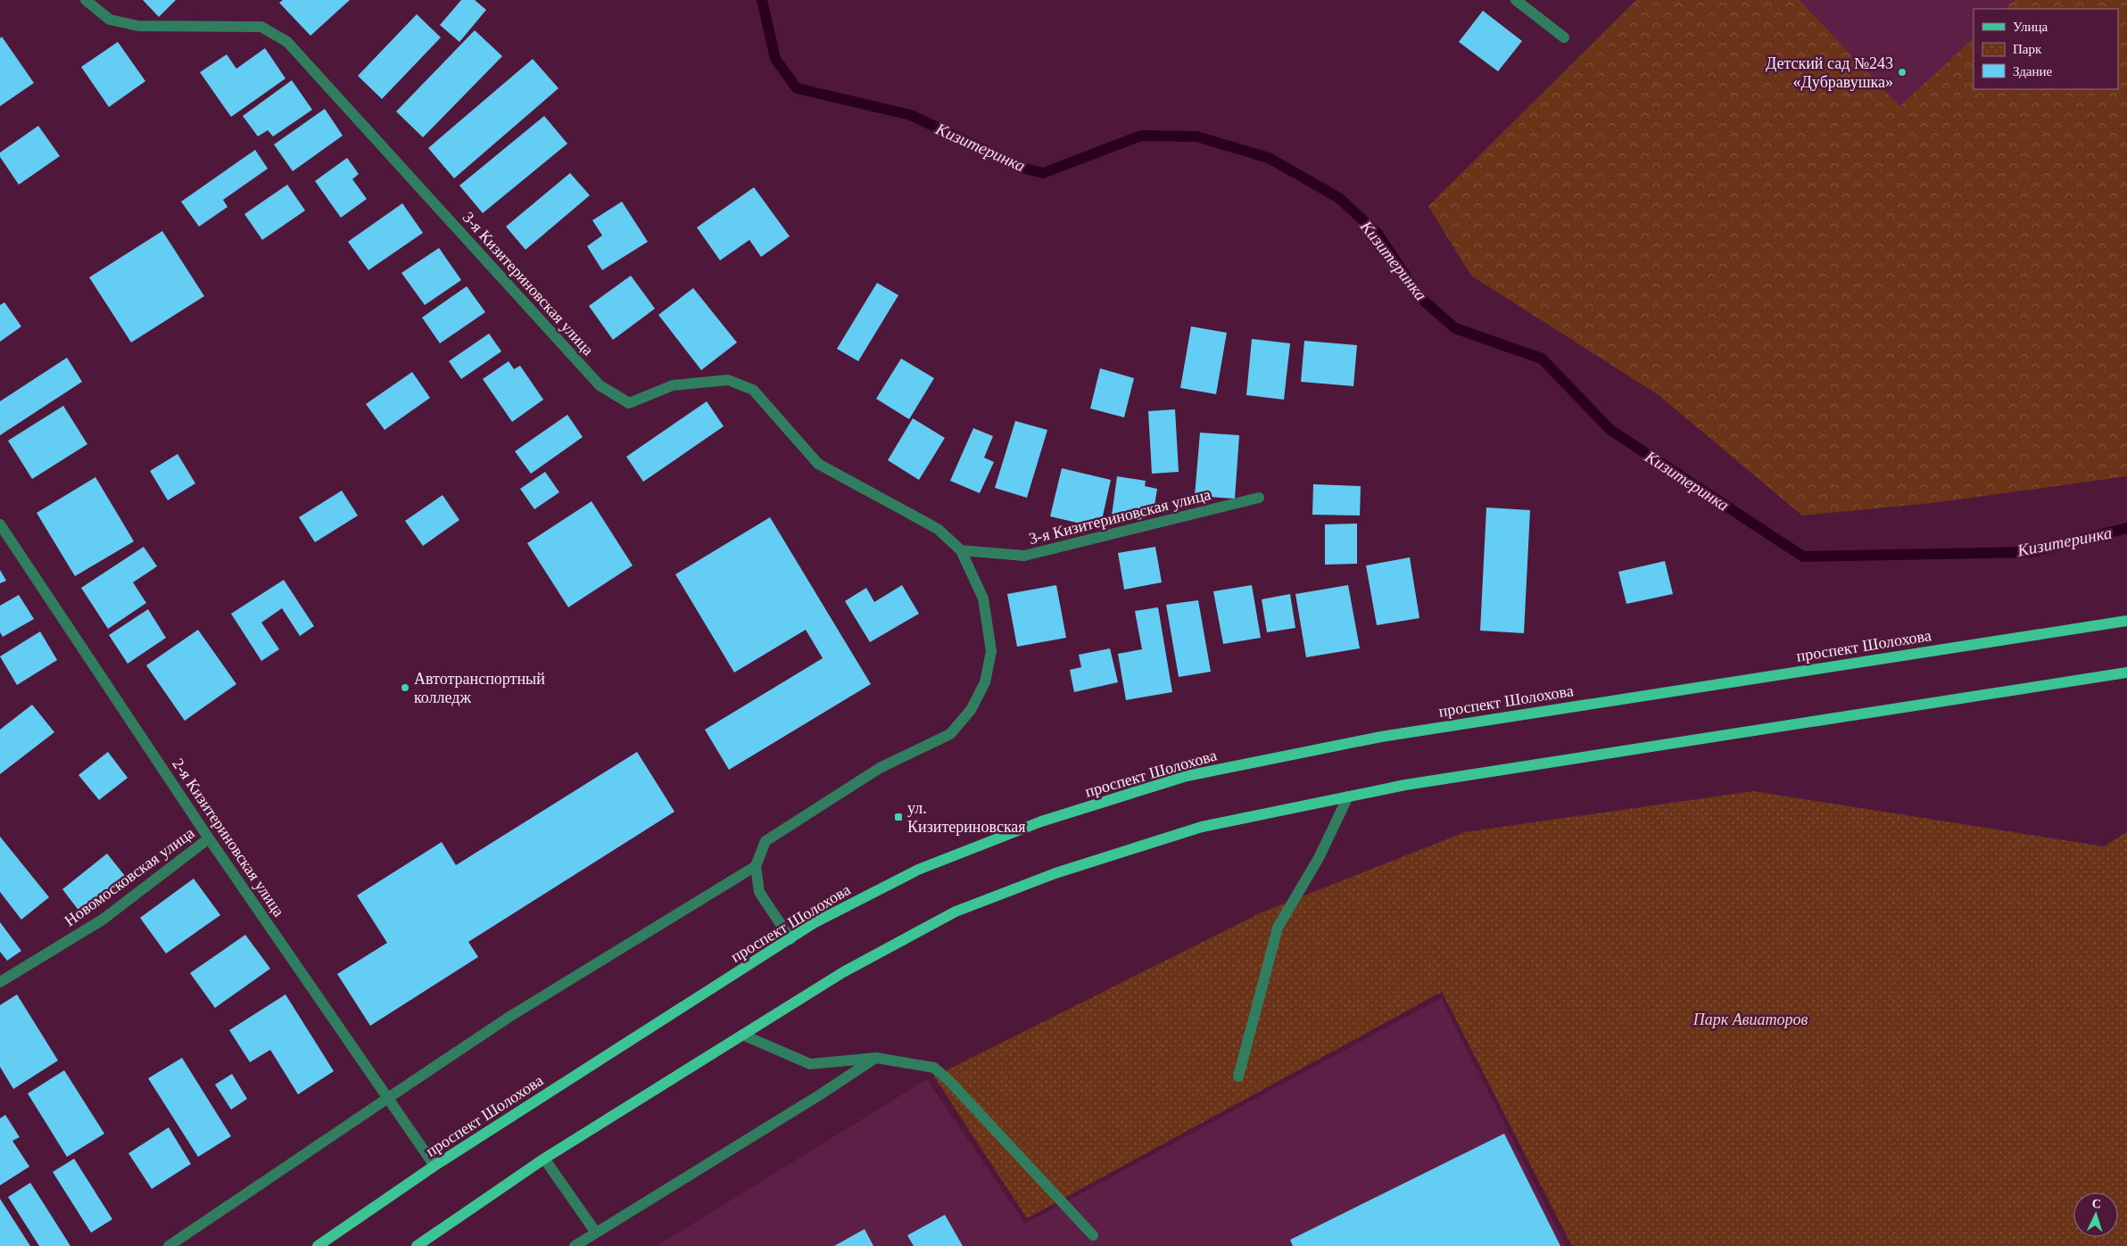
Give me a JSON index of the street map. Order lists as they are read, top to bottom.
{
  "streets": {
    "main road": ["проспект Шолохова"],
    "street": ["3-я Кизитериновская улица", "2-я Кизитериновская улица", "Новомосковская улица"]
  },
  "crossings": [
    ["проспект Шолохова", "2-я Кизитериновская улица"],
    ["2-я Кизитериновская улица", "Новомосковская улица"]
  ],
  "water": ["Кизитеринка"],
  "parks": ["Парк Авиаторов"],
  "places": {
    "other": ["Детский сад №243 «Дубравушка»", "Автотранспортный колледж"],
    "transit": ["ул. Кизитериновская"]
  },
  "legend": ["Улица", "Парк", "Здание"],
  "north": "top"
}
